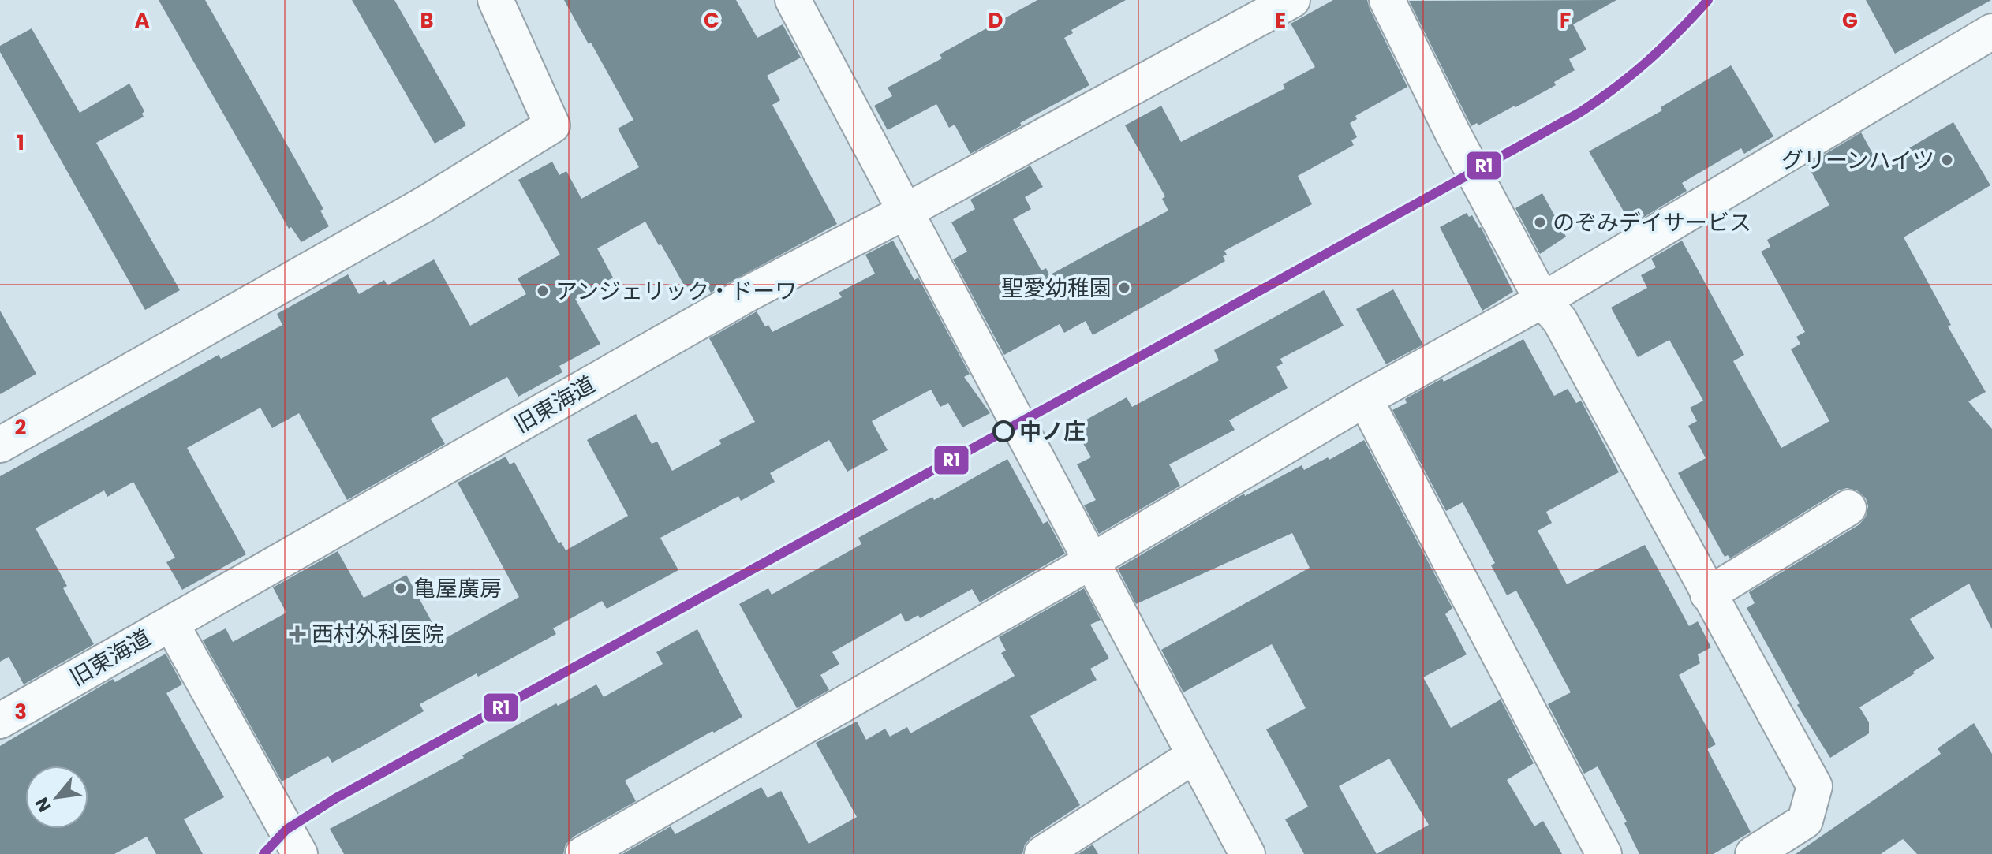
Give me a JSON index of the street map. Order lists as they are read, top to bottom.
{
  "streets": {
    "street": ["旧東海道"]
  },
  "places": {
    "other": [
      "グリーンハイツ",
      "のぞみデイサービス",
      "聖愛幼稚園",
      "アンジェリック・ドーワ",
      "中ノ庄",
      "亀屋廣房"
    ],
    "health": ["西村外科医院"]
  },
  "lines": ["transit line R1"],
  "north": "bottom left",
  "grid": {
    "columns": [
      "A",
      "B",
      "C",
      "D",
      "E",
      "F",
      "G"
    ],
    "rows": ["1", "2", "3"]
  }
}
